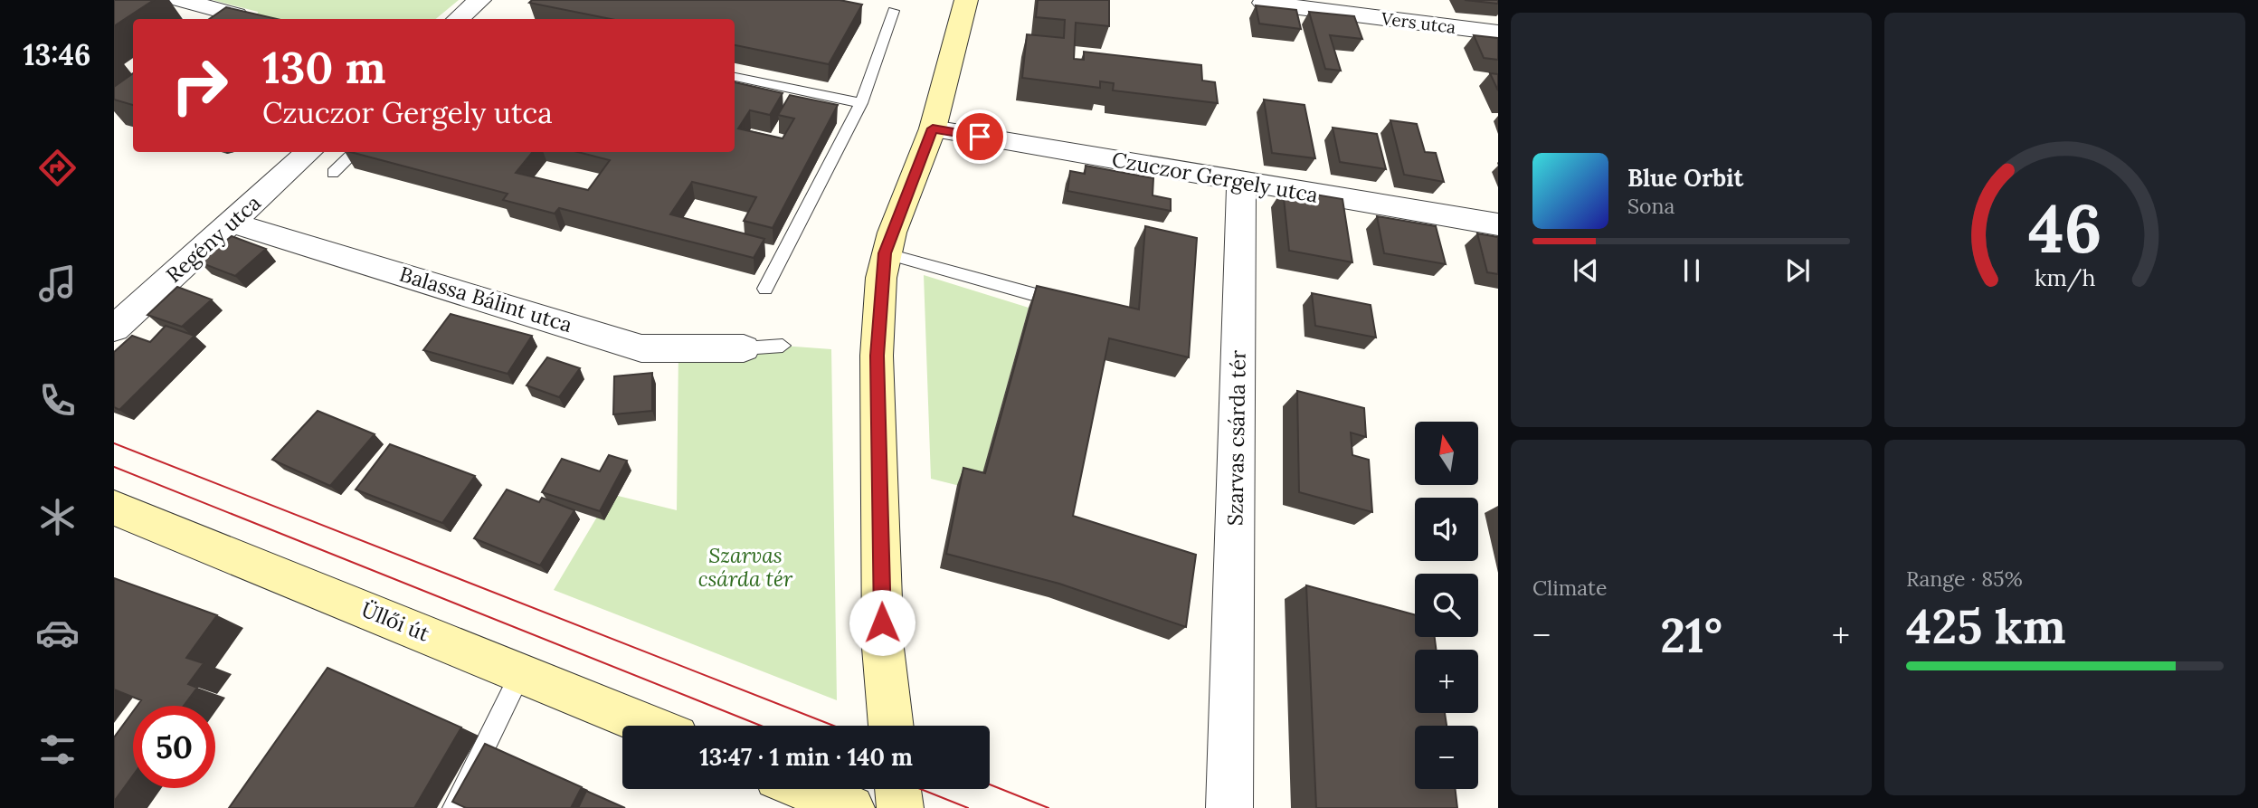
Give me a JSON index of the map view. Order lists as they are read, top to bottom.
{
  "streets": {
    "main road": ["Üllői út"],
    "street": [
      "Vers utca",
      "Czuczor Gergely utca",
      "Regény utca",
      "Balassa Bálint utca",
      "Szarvas csárda tér"
    ]
  },
  "crossings": [
    ["Czuczor Gergely utca", "Szarvas csárda tér"],
    ["Regény utca", "Balassa Bálint utca"]
  ],
  "parks": ["Szarvas csárda tér"],
  "north": "top",
  "page": {
    "tabs": "13:46",
    "turn": ["130 m", "Czuczor Gergely utca"],
    "song": ["Blue Orbit", "Sona"],
    "map_buttons": ["+", "−"],
    "tile": [
      "Climate",
      ["Range · 85%", "425 km"]
    ],
    "heat": ["−", "21°", "+"],
    "limit": "50",
    "trip": "13:47 · 1 min · 140 m",
    "gauge": ["46", "km/h"]
  }
}
